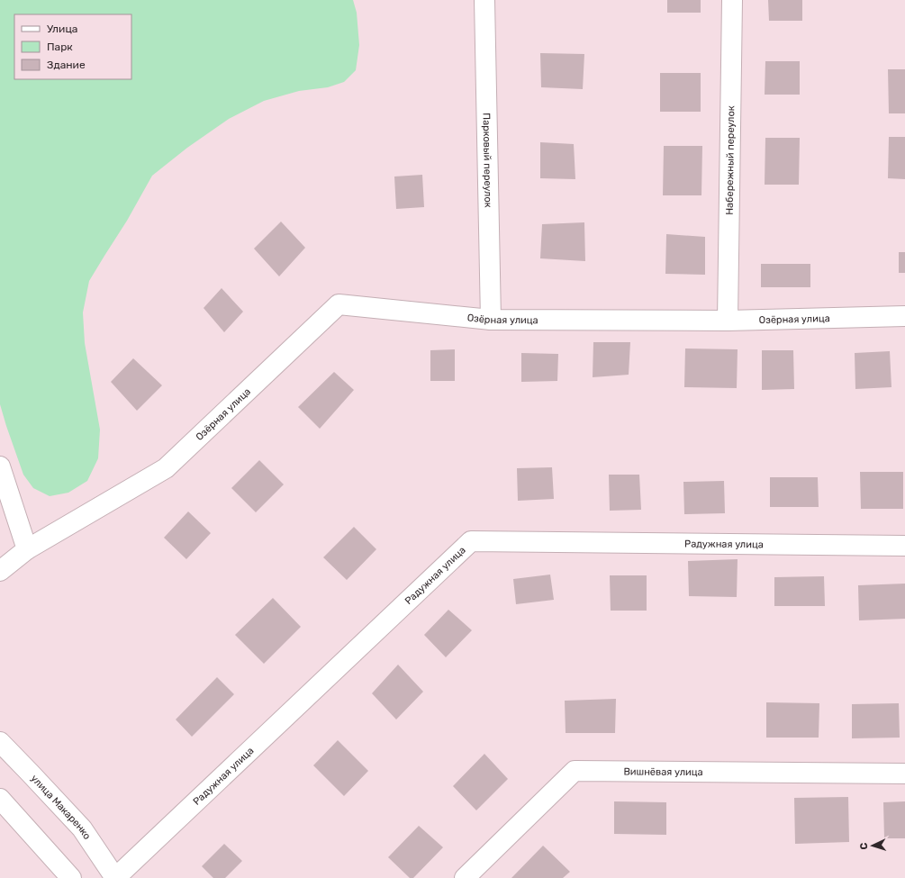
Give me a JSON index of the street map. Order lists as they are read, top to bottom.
{
  "streets": {
    "street": [
      "Парковый переулок",
      "Набережный переулок",
      "Озёрная улица",
      "Радужная улица",
      "Вишнёвая улица",
      "улица Макаренко"
    ]
  },
  "crossings": [
    ["Парковый переулок", "Озёрная улица"],
    ["Набережный переулок", "Озёрная улица"],
    ["Радужная улица", "улица Макаренко"]
  ],
  "legend": ["Улица", "Парк", "Здание"],
  "north": "left"
}
